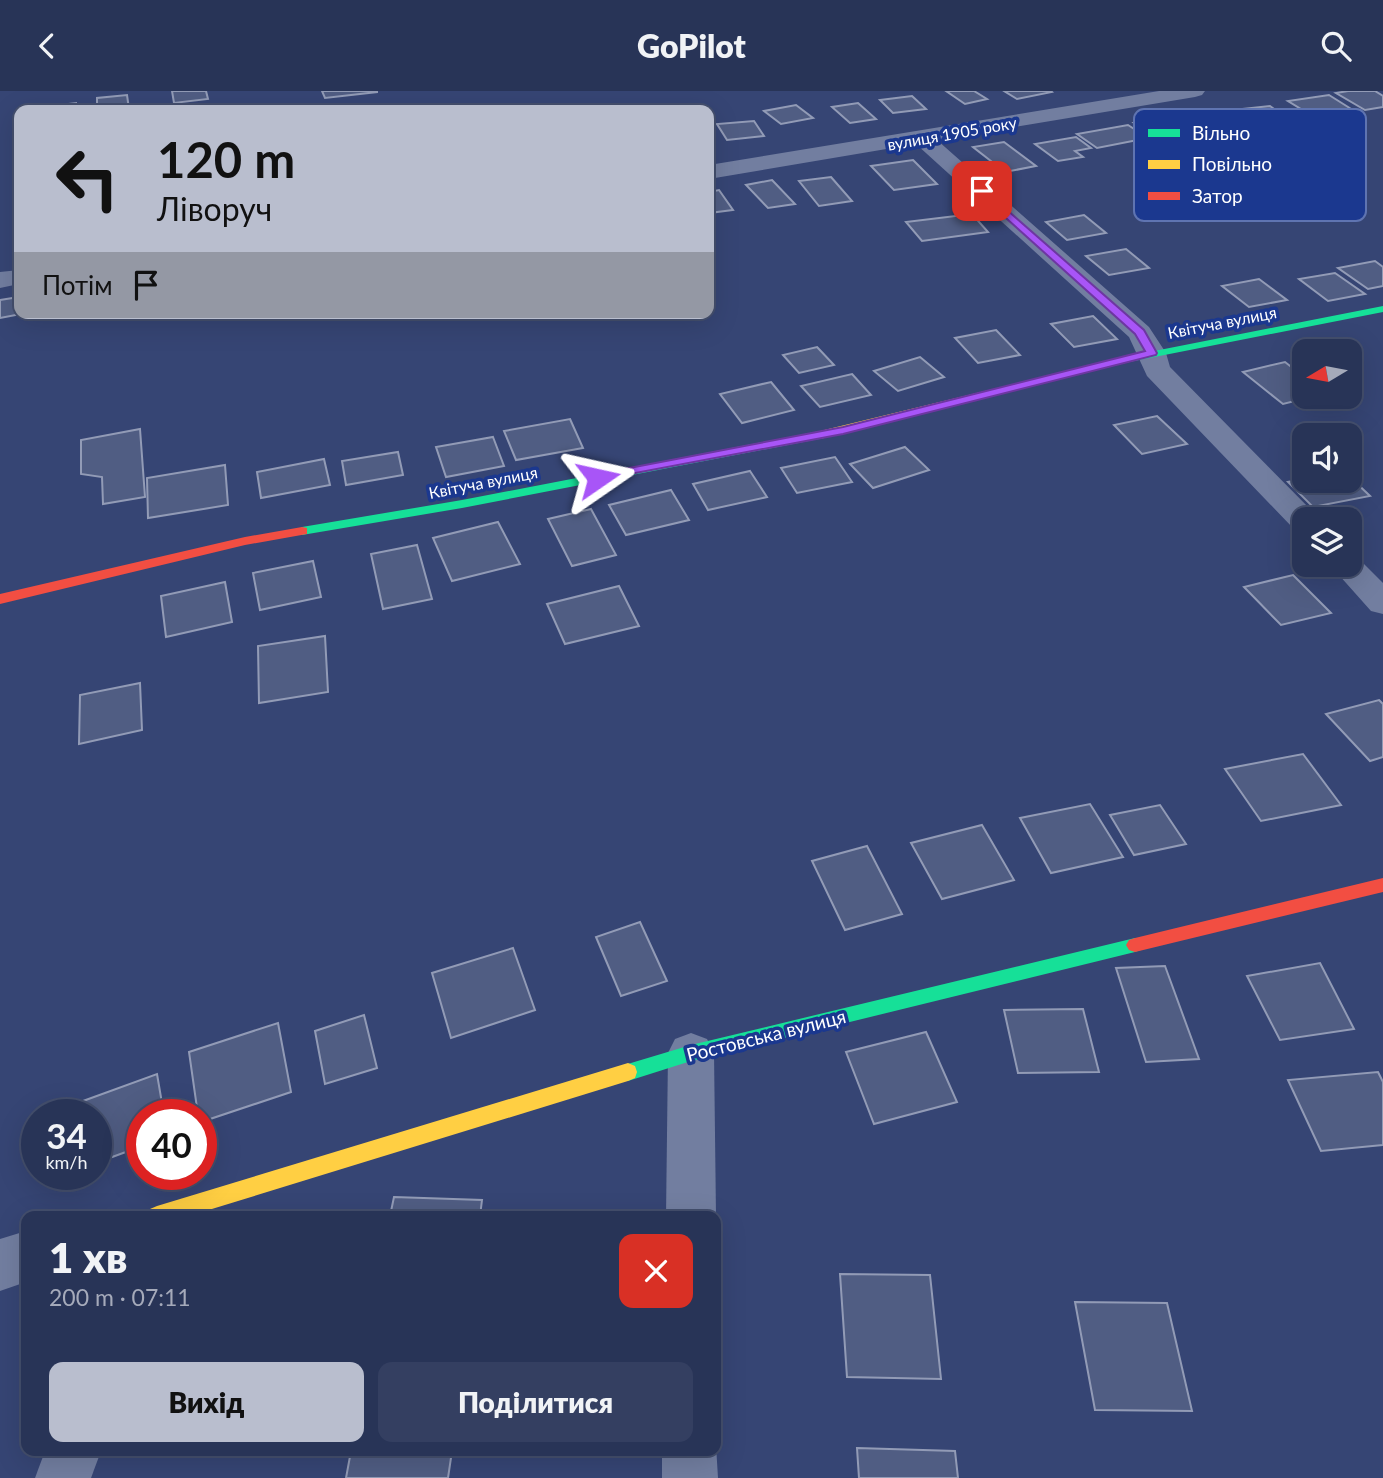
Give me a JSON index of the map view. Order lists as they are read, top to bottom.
{
  "streets": {
    "street": ["вулиця 1905 року", "Квітуча вулиця", "Ростовська вулиця"]
  },
  "legend": ["Вільно", "Повільно", "Затор"],
  "north": "left",
  "page": {
    "header": "GoPilot",
    "turn": ["120 m", "Ліворуч"],
    "then": "Потім",
    "speed": "34 km/h",
    "limit": "40",
    "heading": ["1 хв", "200 m · 07:11"],
    "buttons": ["Вихід", "Поділитися"]
  }
}
